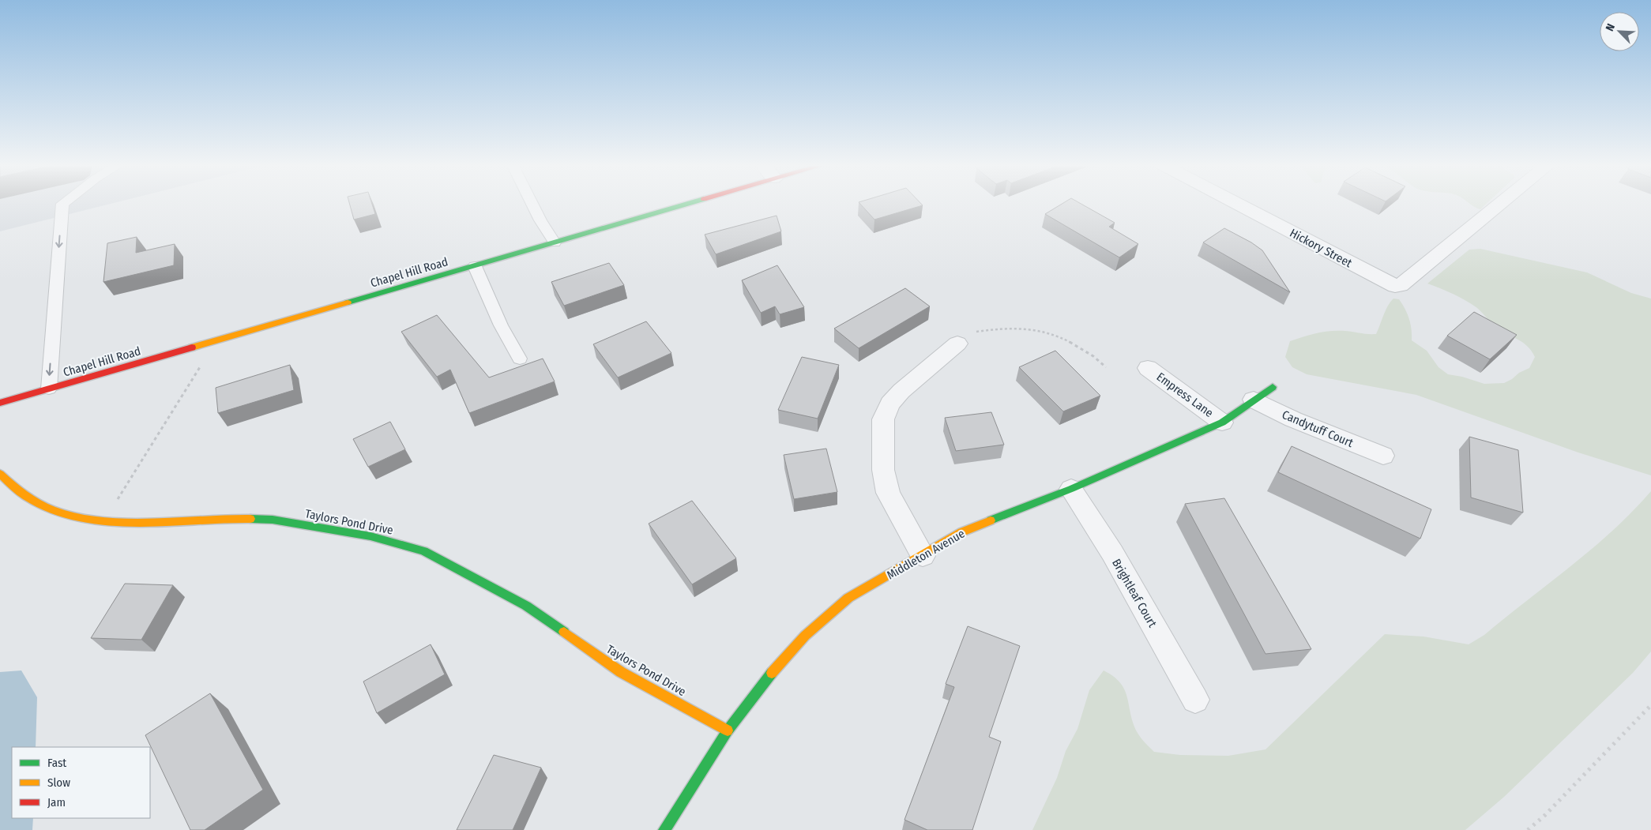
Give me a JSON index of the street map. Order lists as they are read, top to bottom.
{
  "streets": {
    "street": [
      "Hickory Street",
      "Chapel Hill Road",
      "Empress Lane",
      "Candytuff Court",
      "Taylors Pond Drive",
      "Middleton Avenue",
      "Brightleaf Court"
    ]
  },
  "crossings": [
    ["Empress Lane", "Middleton Avenue"],
    ["Candytuff Court", "Middleton Avenue"],
    ["Taylors Pond Drive", "Middleton Avenue"],
    ["Middleton Avenue", "Brightleaf Court"]
  ],
  "legend": ["Fast", "Slow", "Jam"],
  "north": "top left"
}
